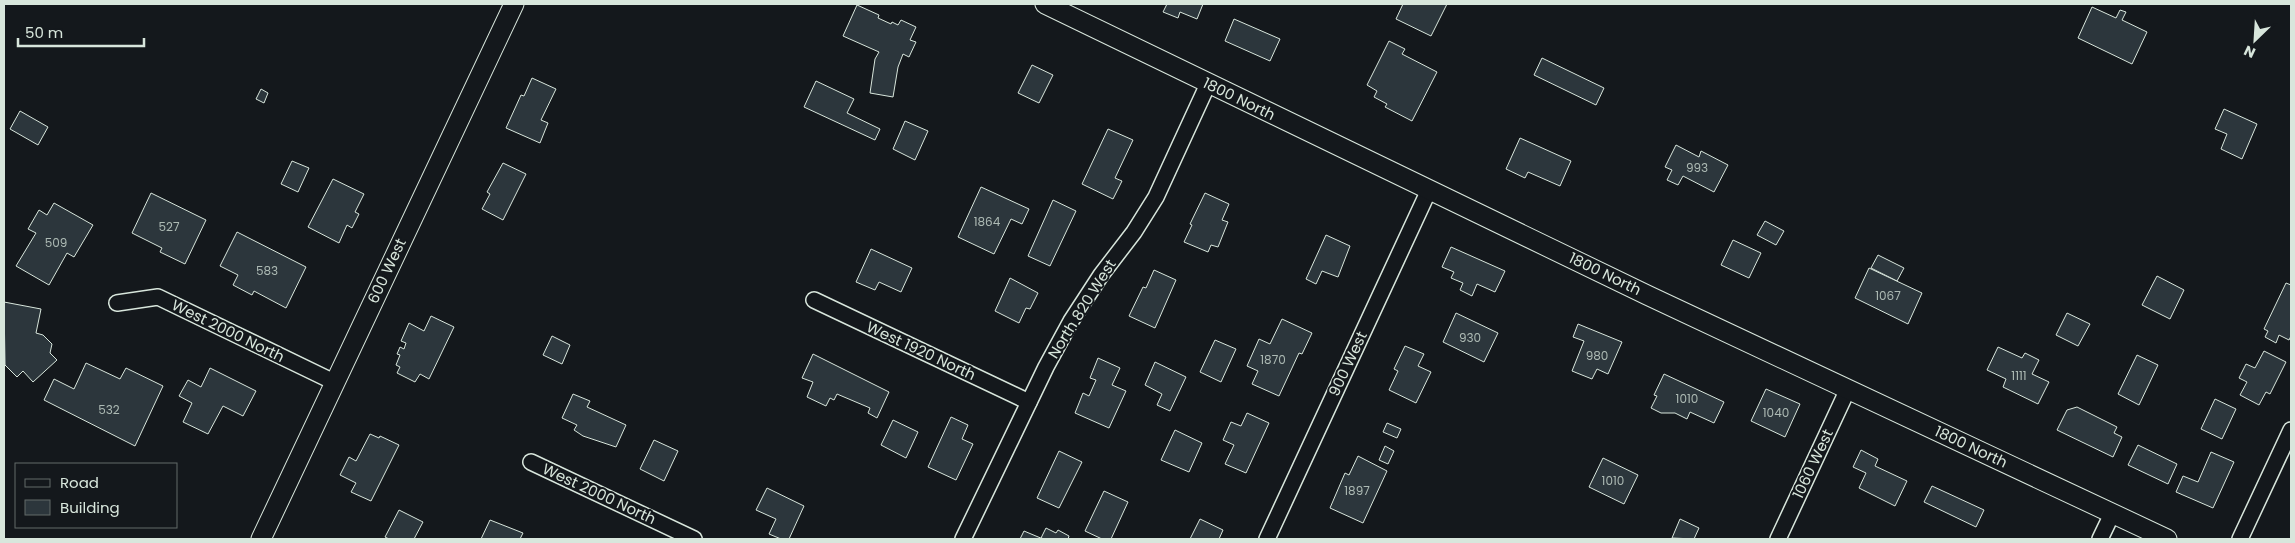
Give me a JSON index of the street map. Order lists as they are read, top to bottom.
{
  "streets": {
    "street": [
      "1800 North",
      "600 West",
      "North 820 West",
      "West 2000 North",
      "West 1920 North",
      "900 West",
      "1060 West"
    ]
  },
  "crossings": [
    ["1800 North", "North 820 West"],
    ["1800 North", "900 West"],
    ["1800 North", "1060 West"],
    ["600 West", "West 2000 North"],
    ["North 820 West", "West 1920 North"]
  ],
  "house_numbers": [
    "993",
    "1864",
    "527",
    "509",
    "583",
    "1067",
    "930",
    "980",
    "1870",
    "1111",
    "1010",
    "532",
    "1040",
    "1010",
    "1897"
  ],
  "legend": ["Road", "Building"],
  "scale_bar": "50 m",
  "north": "bottom left"
}
